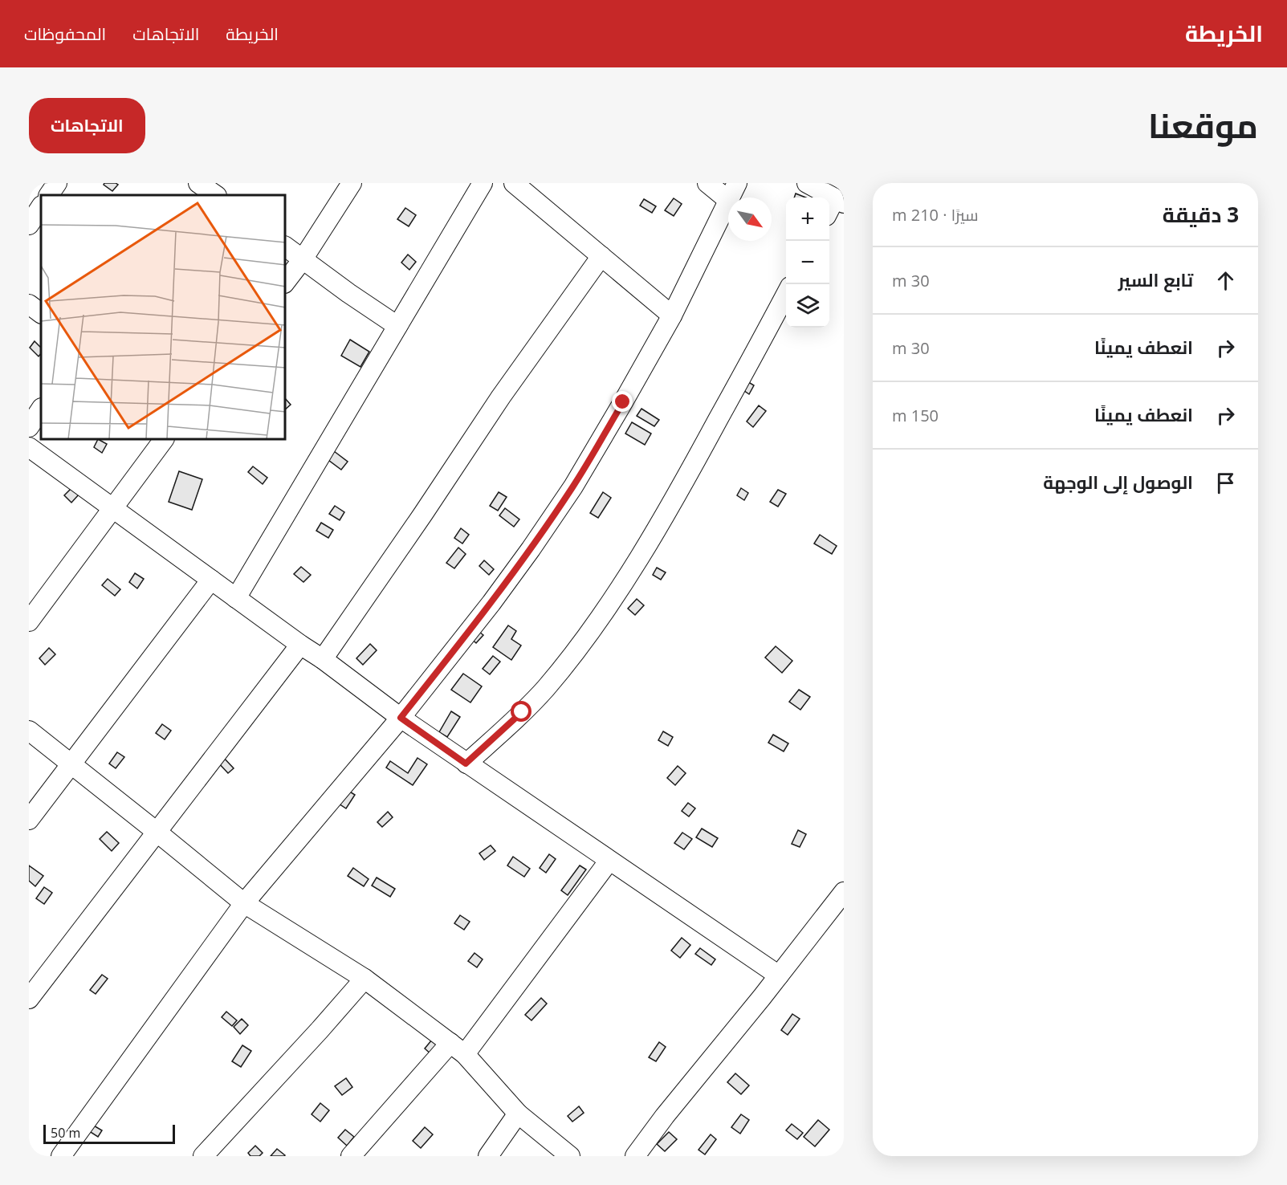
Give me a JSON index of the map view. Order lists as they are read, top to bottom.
{
  "scale_bar": "50 m",
  "north": "bottom right",
  "page": {
    "header": "الخريطة",
    "nav": ["الخريطة", "الاتجاهات", "المحفوظات"],
    "title": "موقعنا",
    "buttons": "الاتجاهات",
    "heading": ["3 دقيقة", "سيرًا · 210 m"],
    "map_buttons": ["+", "−"],
    "list": [
      ["تابع السير", "30 m"],
      ["انعطف يمينًا", "30 m"],
      ["انعطف يمينًا", "150 m"],
      "الوصول إلى الوجهة"
    ],
    "scale": "50 m"
  }
}
